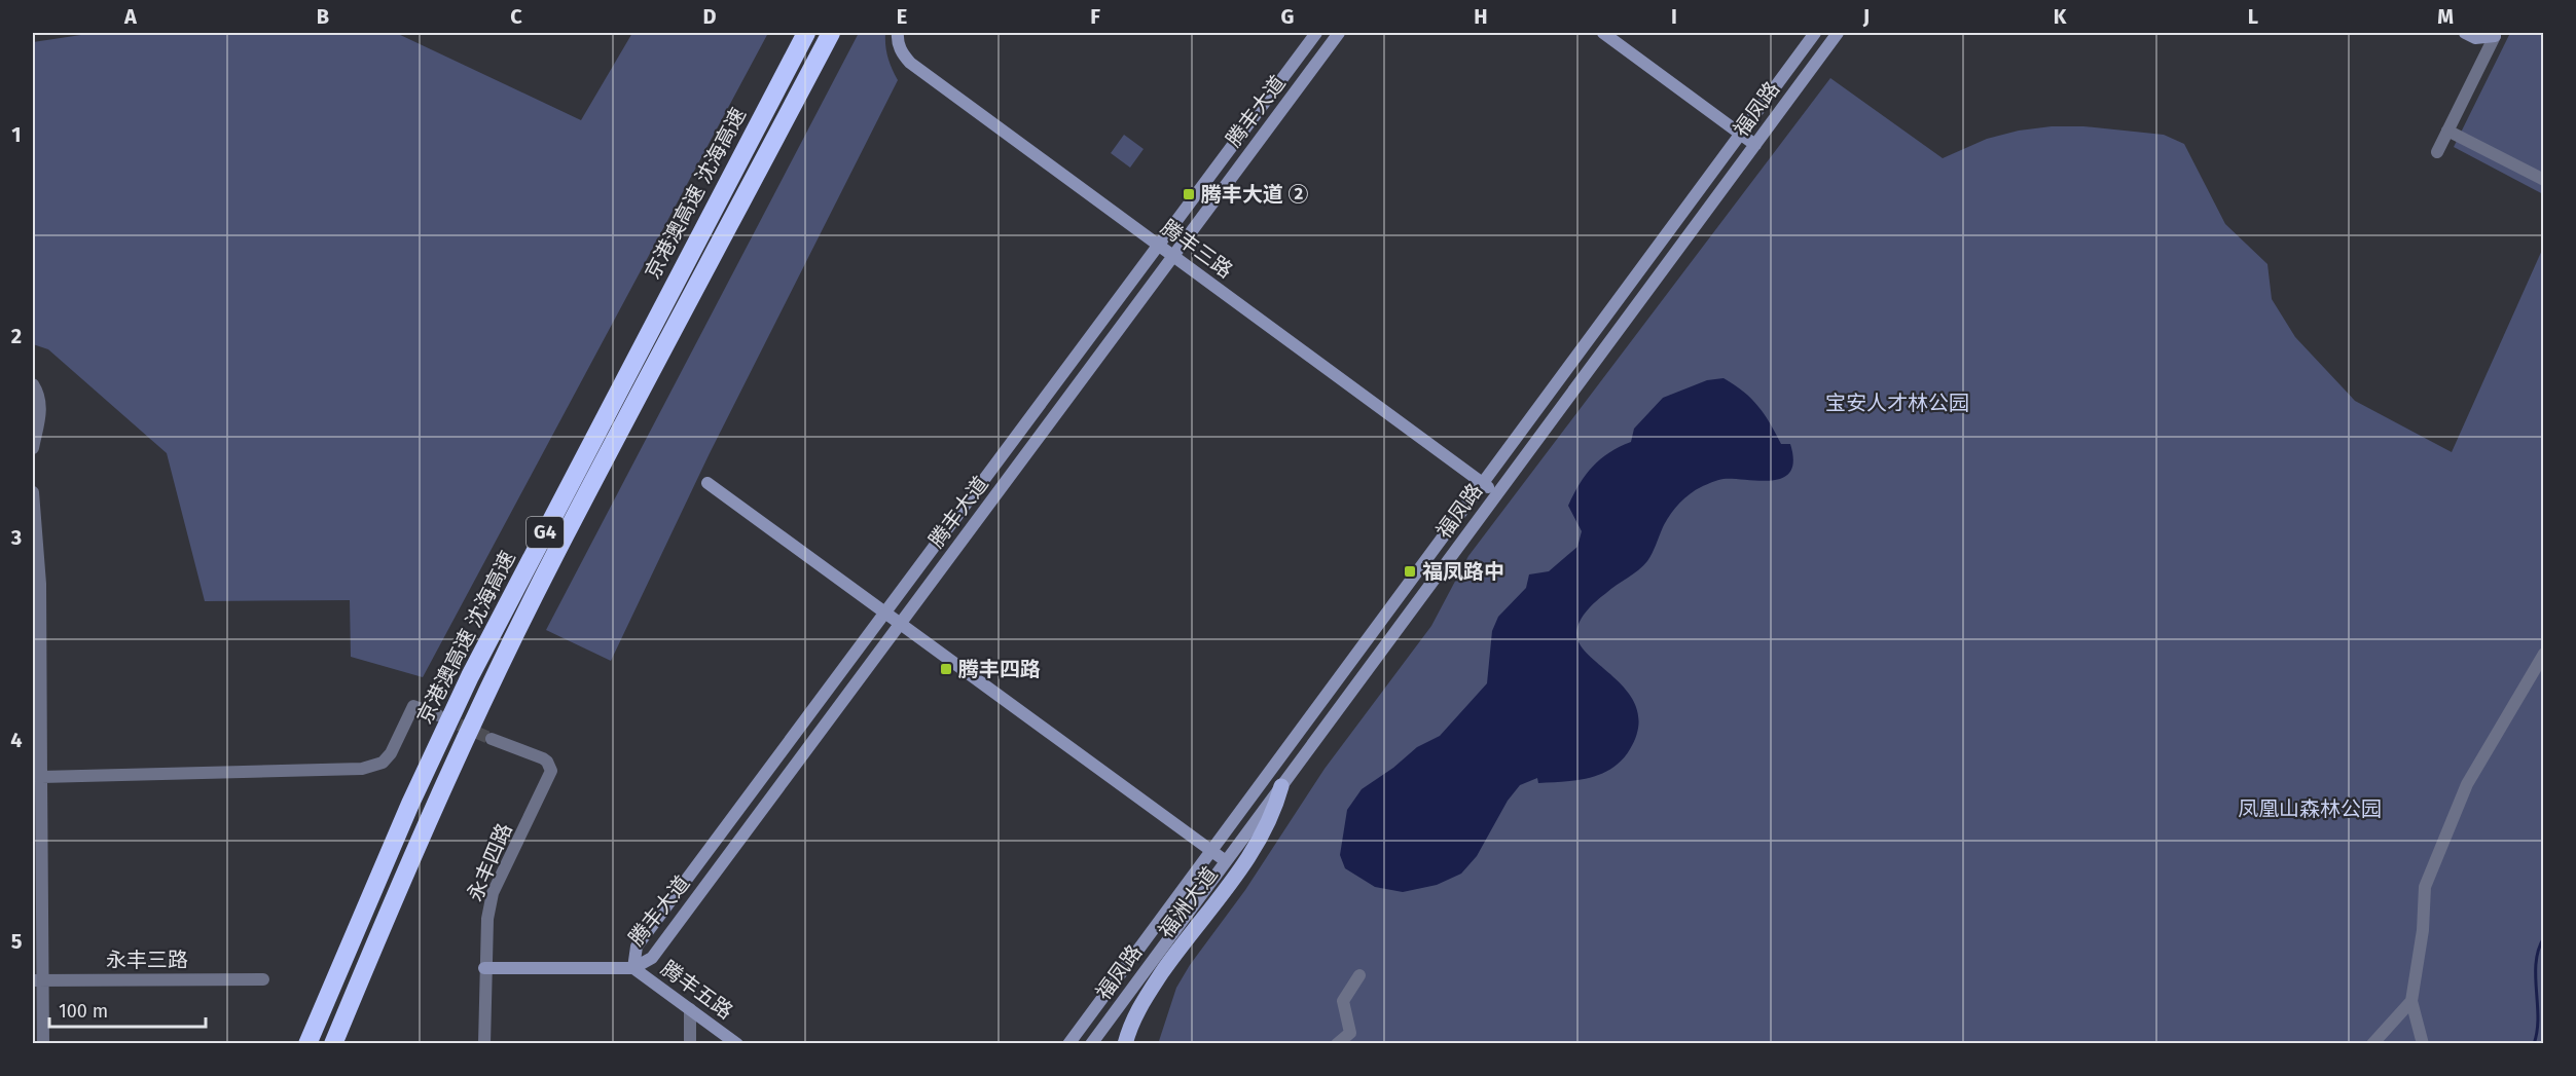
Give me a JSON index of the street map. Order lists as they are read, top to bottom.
{
  "streets": {
    "highway": ["京港澳高速 沈海高速", "G4"],
    "main road": ["福洲大道"],
    "street": [
      "福凤路",
      "腾丰大道",
      "腾丰三路",
      "永丰四路",
      "永丰三路",
      "腾丰五路"
    ]
  },
  "crossings": [
    ["福凤路", "腾丰三路"],
    ["福凤路", "福洲大道"],
    ["腾丰大道", "腾丰三路"],
    ["腾丰大道", "腾丰五路"],
    ["永丰四路", "腾丰五路"]
  ],
  "parks": ["宝安人才林公园", "凤凰山森林公园"],
  "places": {
    "transit": ["腾丰大道 ②", "福凤路中", "腾丰四路"]
  },
  "scale_bar": "100 m",
  "grid": {
    "columns": [
      "A",
      "B",
      "C",
      "D",
      "E",
      "F",
      "G",
      "H",
      "I",
      "J",
      "K",
      "L",
      "M"
    ],
    "rows": [
      "1",
      "2",
      "3",
      "4",
      "5"
    ]
  }
}
